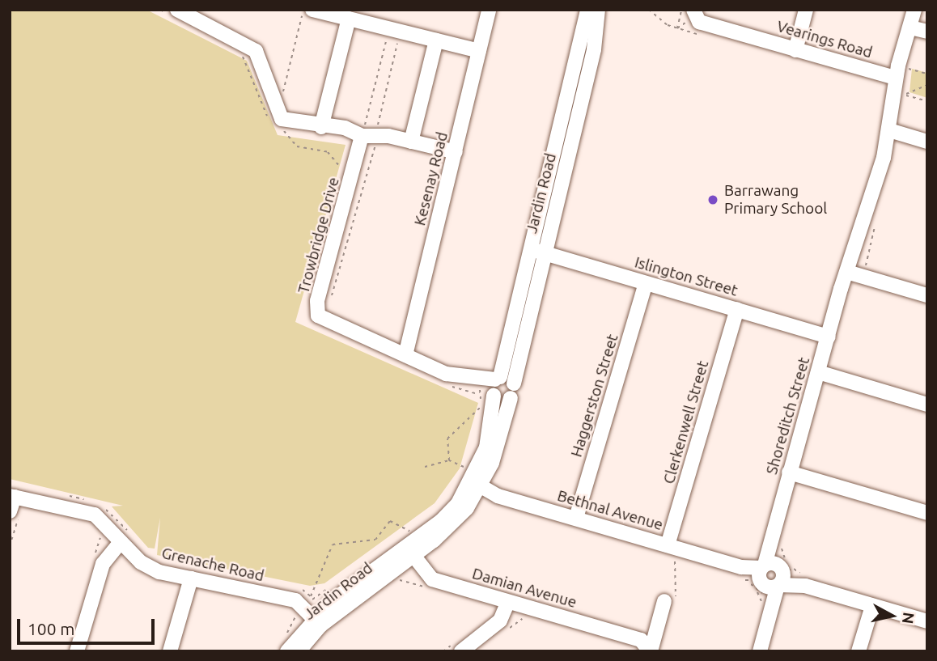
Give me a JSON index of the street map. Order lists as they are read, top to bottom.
{
  "streets": {
    "street": [
      "Vearings Road",
      "Kesenay Road",
      "Jardin Road",
      "Trowbridge Drive",
      "Islington Street",
      "Haggerston Street",
      "Shoreditch Street",
      "Clerkenwell Street",
      "Bethnal Avenue",
      "Grenache Road",
      "Damian Avenue"
    ]
  },
  "crossings": [
    ["Vearings Road", "Shoreditch Street"],
    ["Kesenay Road", "Trowbridge Drive"],
    ["Jardin Road", "Trowbridge Drive"],
    ["Jardin Road", "Islington Street"],
    ["Jardin Road", "Bethnal Avenue"],
    ["Jardin Road", "Grenache Road"],
    ["Jardin Road", "Damian Avenue"],
    ["Islington Street", "Haggerston Street"],
    ["Islington Street", "Shoreditch Street"],
    ["Islington Street", "Clerkenwell Street"],
    ["Haggerston Street", "Bethnal Avenue"],
    ["Shoreditch Street", "Bethnal Avenue"],
    ["Clerkenwell Street", "Bethnal Avenue"]
  ],
  "places": ["Barrawang Primary School"],
  "scale_bar": "100 m",
  "north": "right"
}
